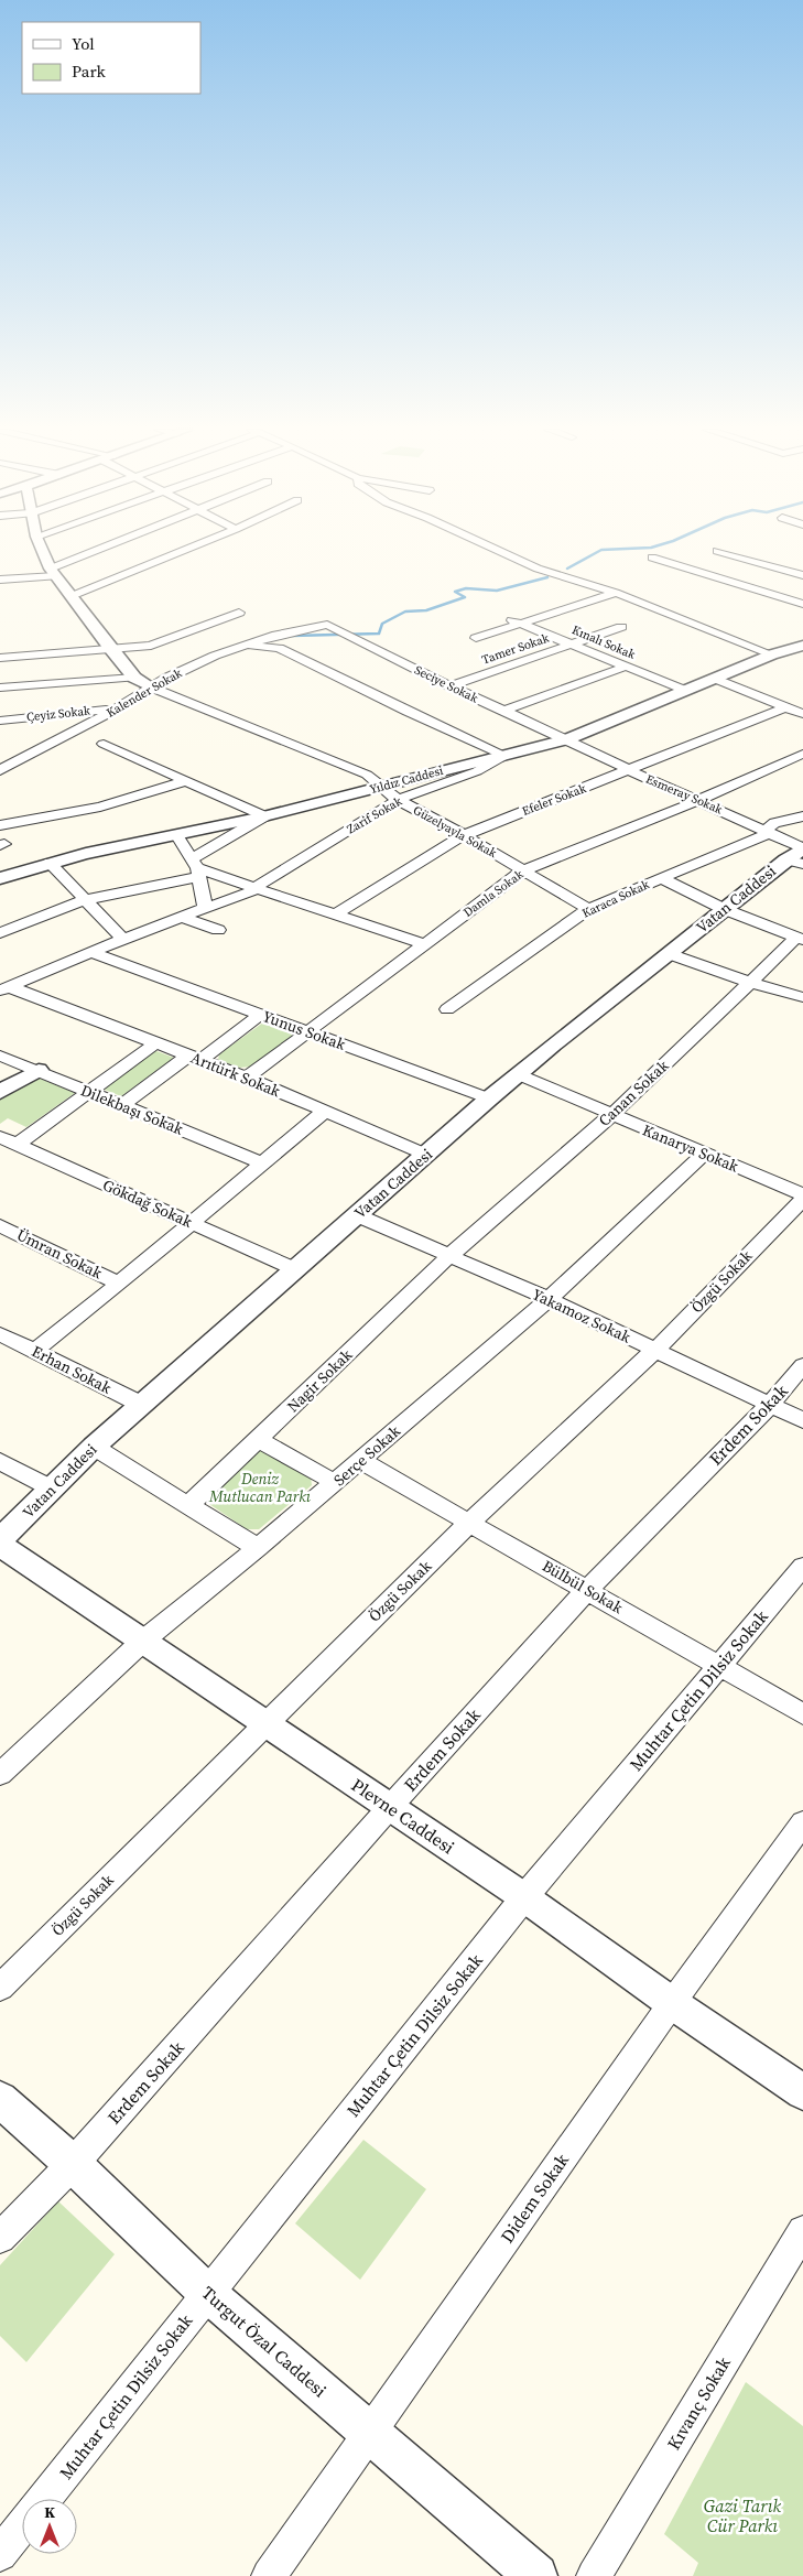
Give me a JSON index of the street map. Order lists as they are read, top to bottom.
{
  "streets": {
    "street": [
      "Kınalı Sokak",
      "Tamer Sokak",
      "Seciye Sokak",
      "Kalender Sokak",
      "Çeyiz Sokak",
      "Yıldız Caddesi",
      "Esmeray Sokak",
      "Efeler Sokak",
      "Zarif Sokak",
      "Güzelyayla Sokak",
      "Damla Sokak",
      "Karaca Sokak",
      "Vatan Caddesi",
      "Yunus Sokak",
      "Arıtürk Sokak",
      "Canan Sokak",
      "Dilekbaşı Sokak",
      "Kanarya Sokak",
      "Gökdağ Sokak",
      "Ümran Sokak",
      "Özgü Sokak",
      "Yakamoz Sokak",
      "Erhan Sokak",
      "Nagir Sokak",
      "Erdem Sokak",
      "Serçe Sokak",
      "Bülbül Sokak",
      "Muhtar Çetin Dilsiz Sokak",
      "Plevne Caddesi",
      "Didem Sokak",
      "Turgut Özal Caddesi",
      "Kıvanç Sokak"
    ]
  },
  "crossings": [
    ["Kınalı Sokak", "Tamer Sokak"],
    ["Kınalı Sokak", "Yıldız Caddesi"],
    ["Tamer Sokak", "Seciye Sokak"],
    ["Seciye Sokak", "Kalender Sokak"],
    ["Seciye Sokak", "Yıldız Caddesi"],
    ["Seciye Sokak", "Esmeray Sokak"],
    ["Kalender Sokak", "Çeyiz Sokak"],
    ["Kalender Sokak", "Güzelyayla Sokak"],
    ["Yıldız Caddesi", "Esmeray Sokak"],
    ["Yıldız Caddesi", "Zarif Sokak"],
    ["Yıldız Caddesi", "Güzelyayla Sokak"],
    ["Esmeray Sokak", "Efeler Sokak"],
    ["Esmeray Sokak", "Damla Sokak"],
    ["Esmeray Sokak", "Karaca Sokak"],
    ["Esmeray Sokak", "Vatan Caddesi"],
    ["Efeler Sokak", "Güzelyayla Sokak"],
    ["Zarif Sokak", "Güzelyayla Sokak"],
    ["Zarif Sokak", "Yunus Sokak"],
    ["Zarif Sokak", "Arıtürk Sokak"],
    ["Güzelyayla Sokak", "Damla Sokak"],
    ["Güzelyayla Sokak", "Karaca Sokak"],
    ["Damla Sokak", "Yunus Sokak"],
    ["Damla Sokak", "Arıtürk Sokak"],
    ["Vatan Caddesi", "Yunus Sokak"],
    ["Vatan Caddesi", "Arıtürk Sokak"],
    ["Vatan Caddesi", "Kanarya Sokak"],
    ["Vatan Caddesi", "Gökdağ Sokak"],
    ["Vatan Caddesi", "Yakamoz Sokak"],
    ["Vatan Caddesi", "Erhan Sokak"],
    ["Canan Sokak", "Kanarya Sokak"],
    ["Canan Sokak", "Yakamoz Sokak"],
    ["Canan Sokak", "Nagir Sokak"],
    ["Kanarya Sokak", "Özgü Sokak"],
    ["Kanarya Sokak", "Serçe Sokak"],
    ["Özgü Sokak", "Yakamoz Sokak"],
    ["Özgü Sokak", "Bülbül Sokak"],
    ["Özgü Sokak", "Plevne Caddesi"],
    ["Yakamoz Sokak", "Nagir Sokak"],
    ["Yakamoz Sokak", "Erdem Sokak"],
    ["Yakamoz Sokak", "Serçe Sokak"],
    ["Erdem Sokak", "Bülbül Sokak"],
    ["Erdem Sokak", "Plevne Caddesi"],
    ["Erdem Sokak", "Turgut Özal Caddesi"],
    ["Serçe Sokak", "Bülbül Sokak"],
    ["Serçe Sokak", "Plevne Caddesi"],
    ["Bülbül Sokak", "Muhtar Çetin Dilsiz Sokak"],
    ["Muhtar Çetin Dilsiz Sokak", "Plevne Caddesi"],
    ["Muhtar Çetin Dilsiz Sokak", "Turgut Özal Caddesi"],
    ["Plevne Caddesi", "Didem Sokak"],
    ["Didem Sokak", "Turgut Özal Caddesi"]
  ],
  "parks": ["Deniz Mutlucan Parkı", "Gazi Tarık Cür Parkı"],
  "legend": ["Yol", "Park"],
  "north": "top"
}
